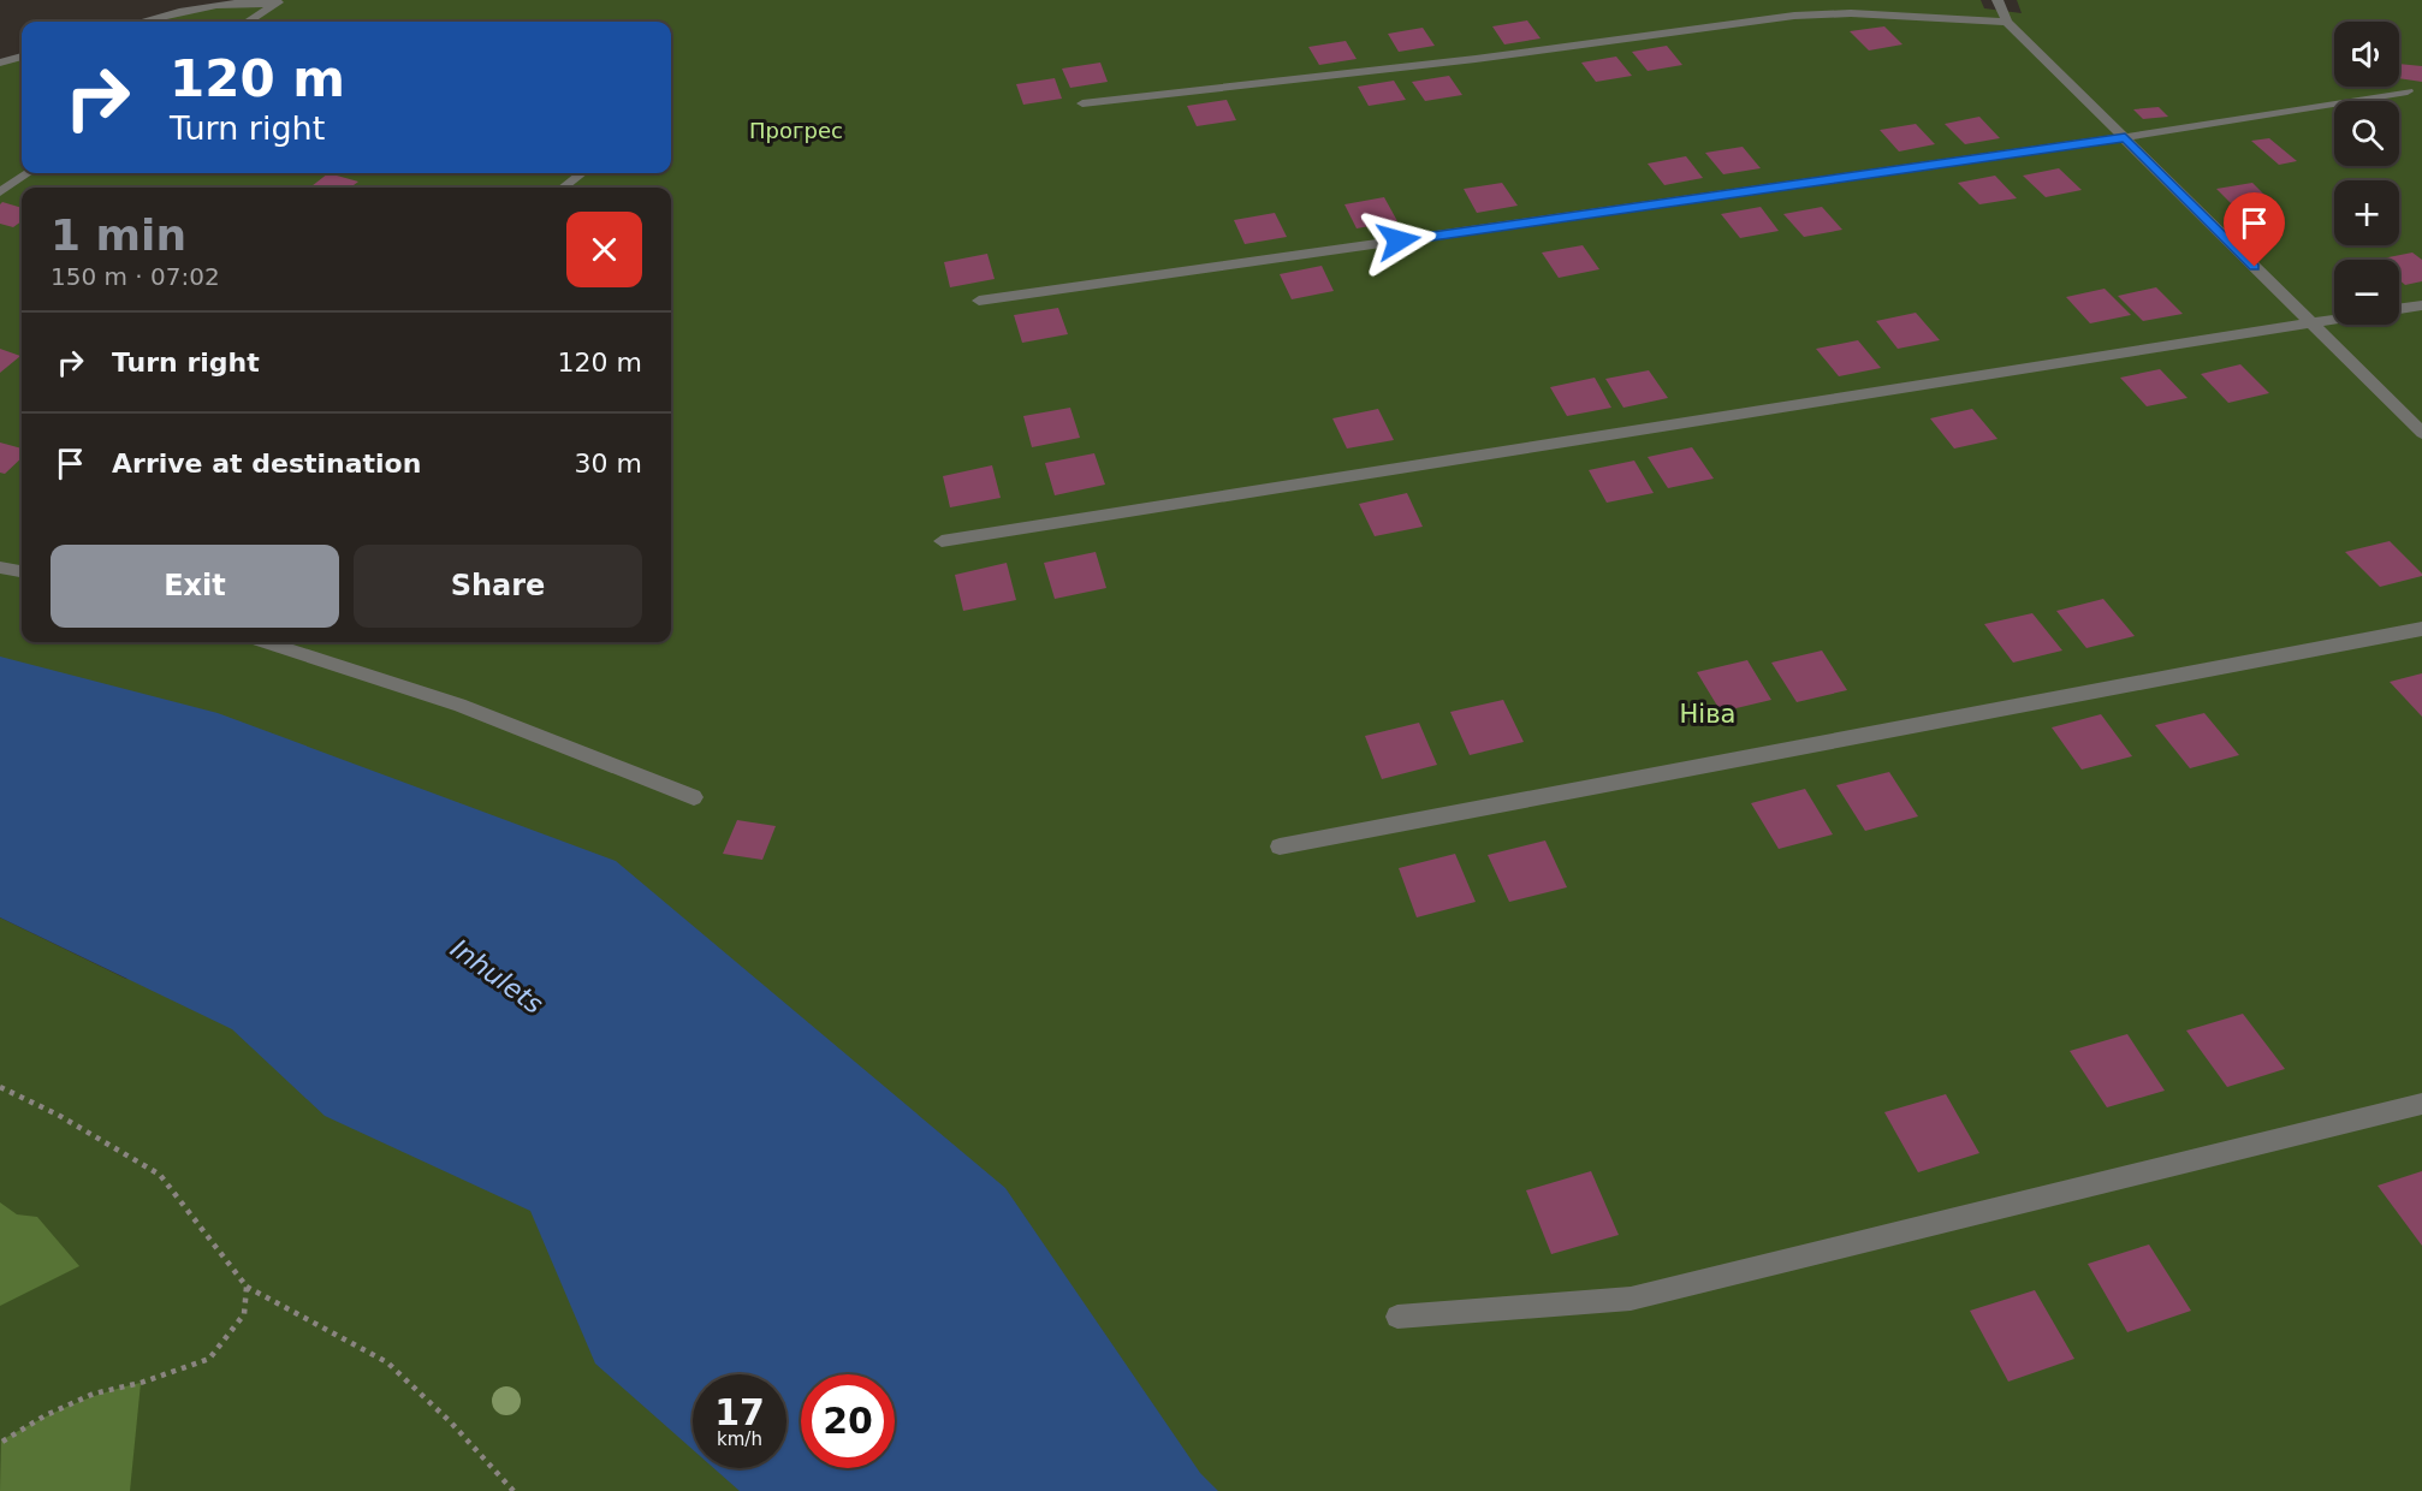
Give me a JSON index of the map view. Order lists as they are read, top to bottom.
{
  "water": ["Inhulets"],
  "parks": ["Прогрес", "Ніва"],
  "page": {
    "map_buttons": ["+", "−"],
    "turn": ["120 m", "Turn right"],
    "heading": ["1 min", "150 m · 07:02"],
    "list": [
      {
        "name": "Turn right",
        "value": "120 m"
      },
      {
        "name": "Arrive at destination",
        "value": "30 m"
      }
    ],
    "buttons": ["Exit", "Share"],
    "speed": "17 km/h",
    "limit": "20"
  }
}
